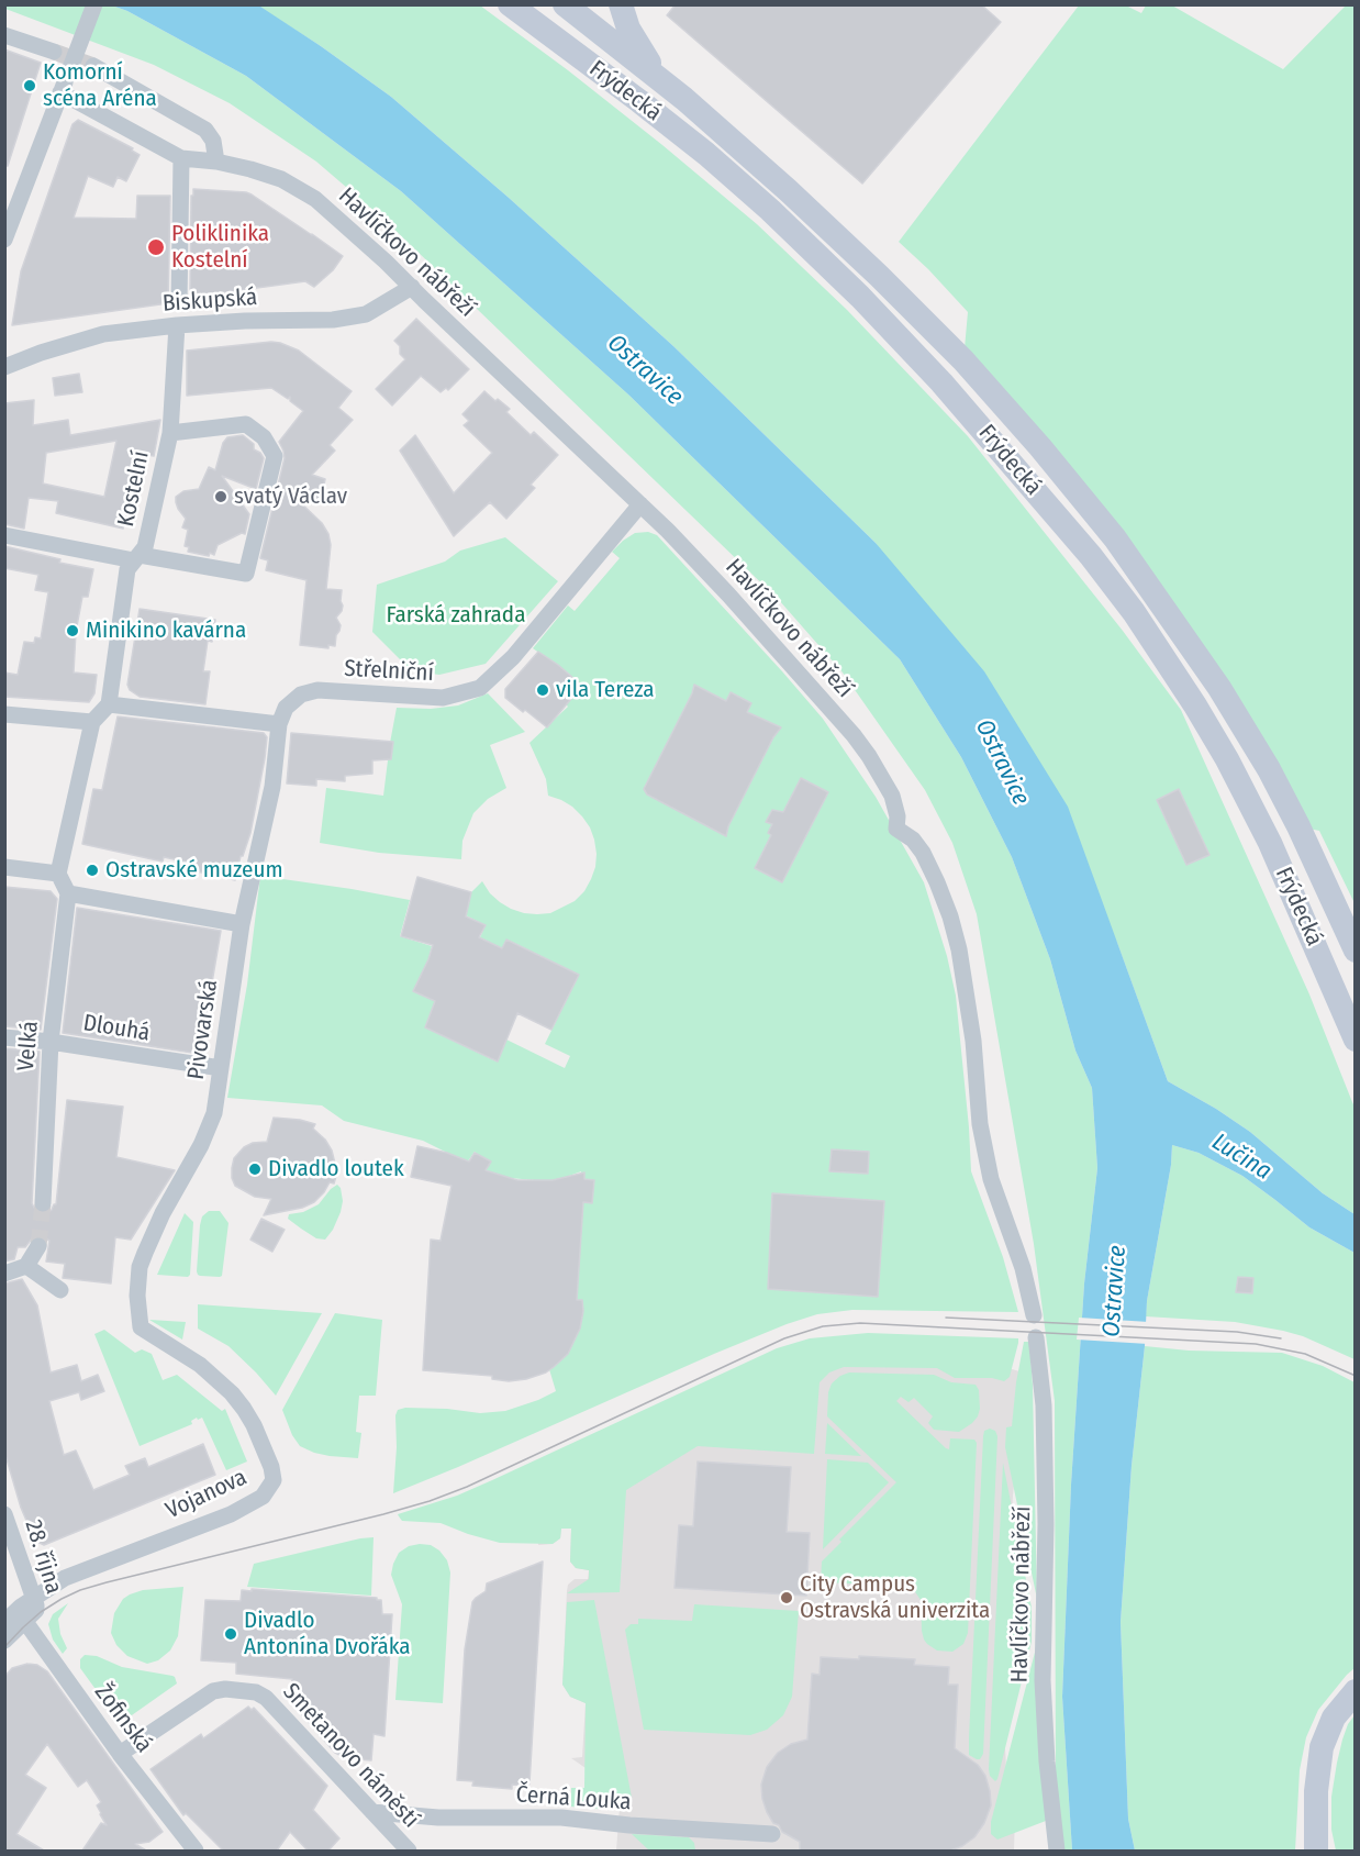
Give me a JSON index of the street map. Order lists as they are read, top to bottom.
{
  "streets": {
    "main road": ["Frýdecká"],
    "street": [
      "Havlíčkovo nábřeží",
      "Biskupská",
      "Kostelní",
      "Střelniční",
      "Dlouhá",
      "Pivovarská",
      "Velká",
      "Vojanova",
      "28. října",
      "Žofinská",
      "Smetanovo náměstí",
      "Černá Louka"
    ]
  },
  "crossings": [
    ["Havlíčkovo nábřeží", "Biskupská"],
    ["Havlíčkovo nábřeží", "Střelniční"],
    ["Biskupská", "Kostelní"],
    ["Střelniční", "Pivovarská"],
    ["Dlouhá", "Pivovarská"],
    ["Dlouhá", "Velká"],
    ["Pivovarská", "Vojanova"],
    ["Vojanova", "28. října"],
    ["28. října", "Žofinská"],
    ["Žofinská", "Smetanovo náměstí"],
    ["Smetanovo náměstí", "Černá Louka"]
  ],
  "water": ["Ostravice", "Lučina"],
  "parks": ["Farská zahrada"],
  "places": [
    "Komorní scéna Aréna",
    "Poliklinika Kostelní",
    "svatý Václav",
    "Minikino kavárna",
    "vila Tereza",
    "Ostravské muzeum",
    "Divadlo loutek",
    "City Campus Ostravská univerzita",
    "Divadlo Antonína Dvořáka"
  ]
}
